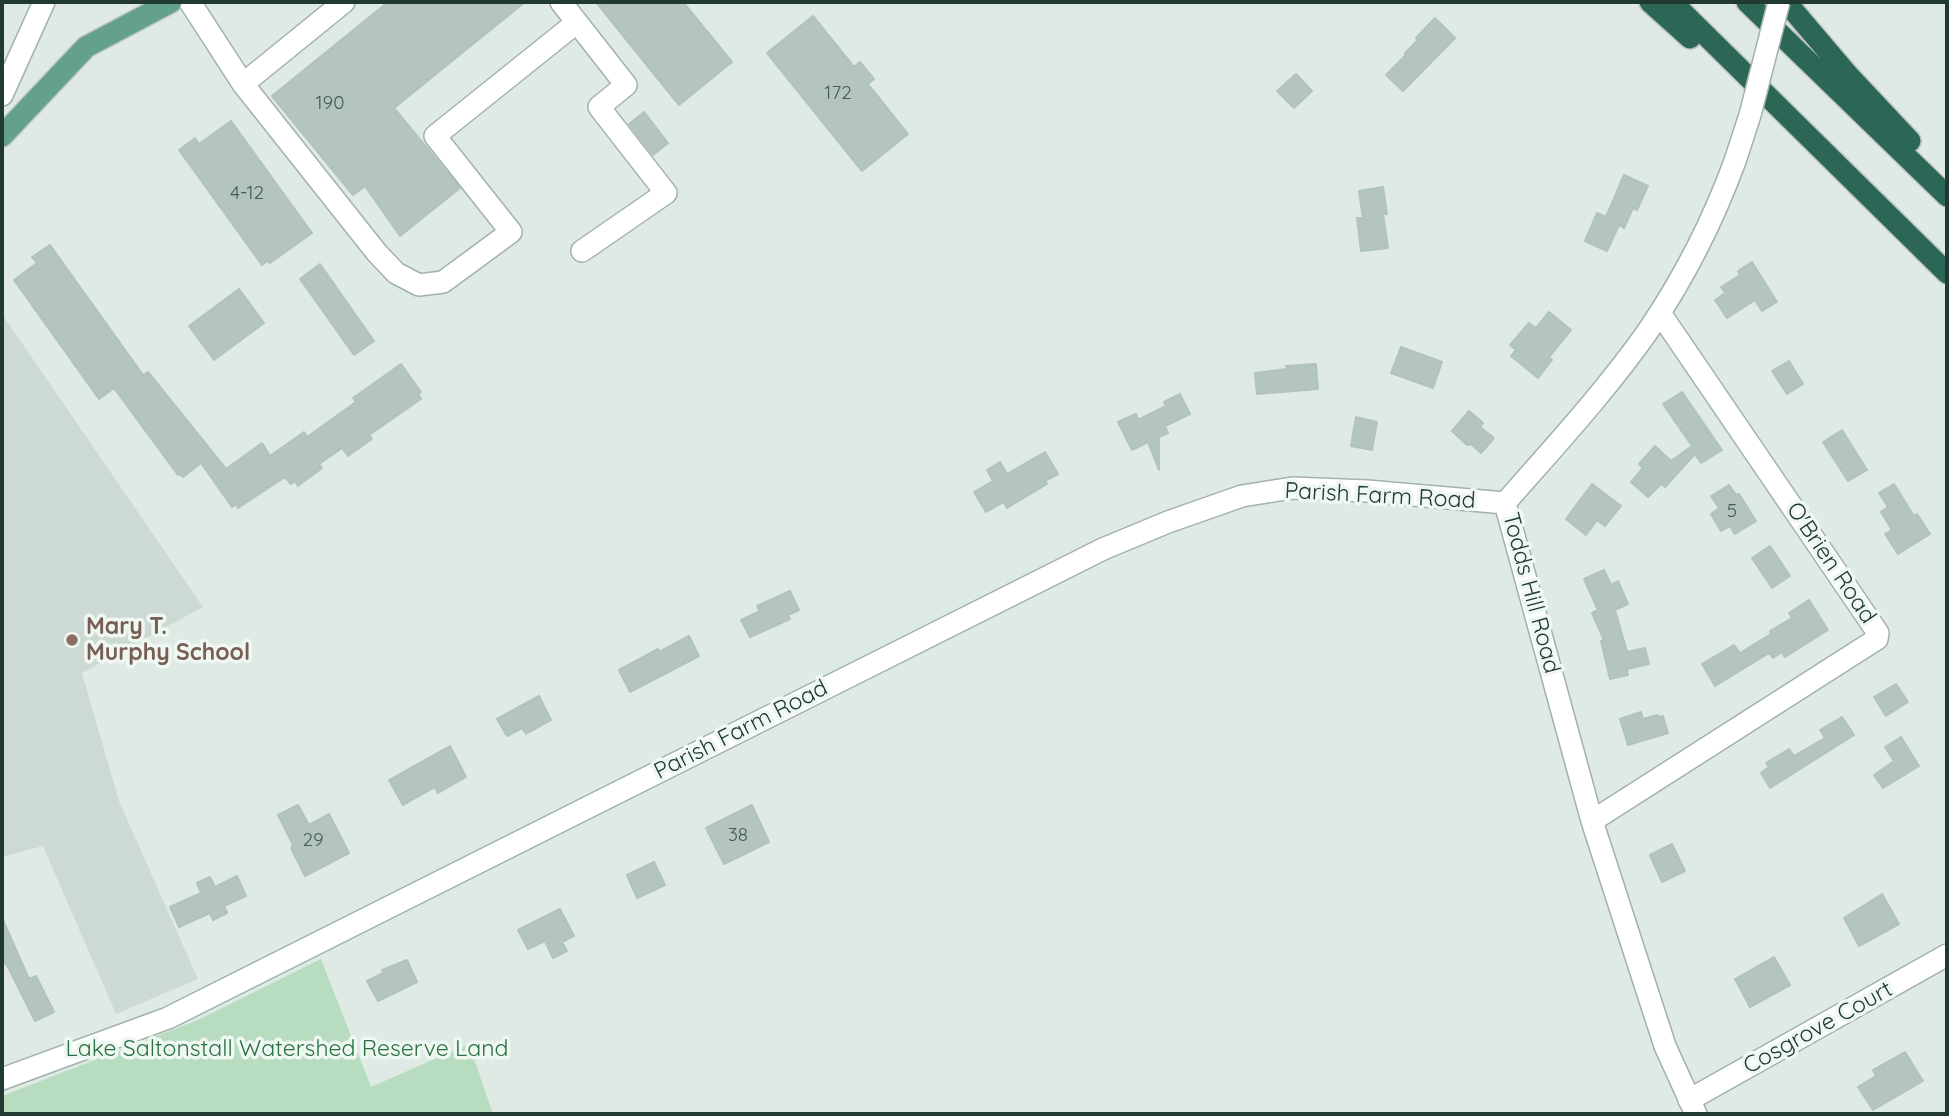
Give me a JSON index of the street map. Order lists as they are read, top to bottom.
{
  "streets": {
    "street": [
      "Parish Farm Road",
      "O'Brien Road",
      "Todds Hill Road",
      "Cosgrove Court"
    ]
  },
  "crossings": [
    ["Parish Farm Road", "Todds Hill Road"],
    ["O'Brien Road", "Todds Hill Road"],
    ["Todds Hill Road", "Cosgrove Court"]
  ],
  "parks": ["Lake Saltonstall Watershed Reserve Land"],
  "places": ["Mary T. Murphy School"],
  "house_numbers": [
    "172",
    "190",
    "4-12",
    "5",
    "38",
    "29"
  ]
}
